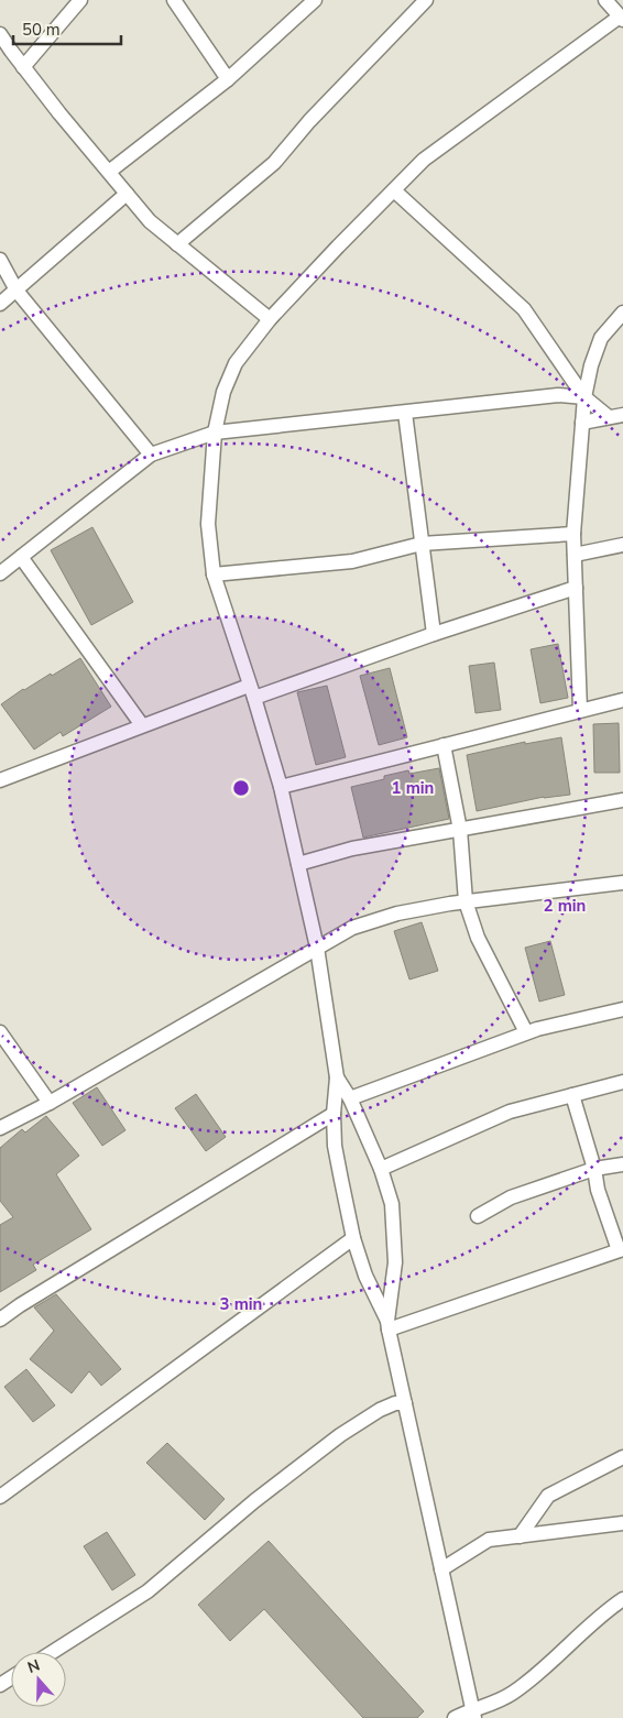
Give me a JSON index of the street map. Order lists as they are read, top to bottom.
{
  "scale_bar": "50 m",
  "north": "top",
  "rings": ["1 min", "2 min", "3 min"]
}
